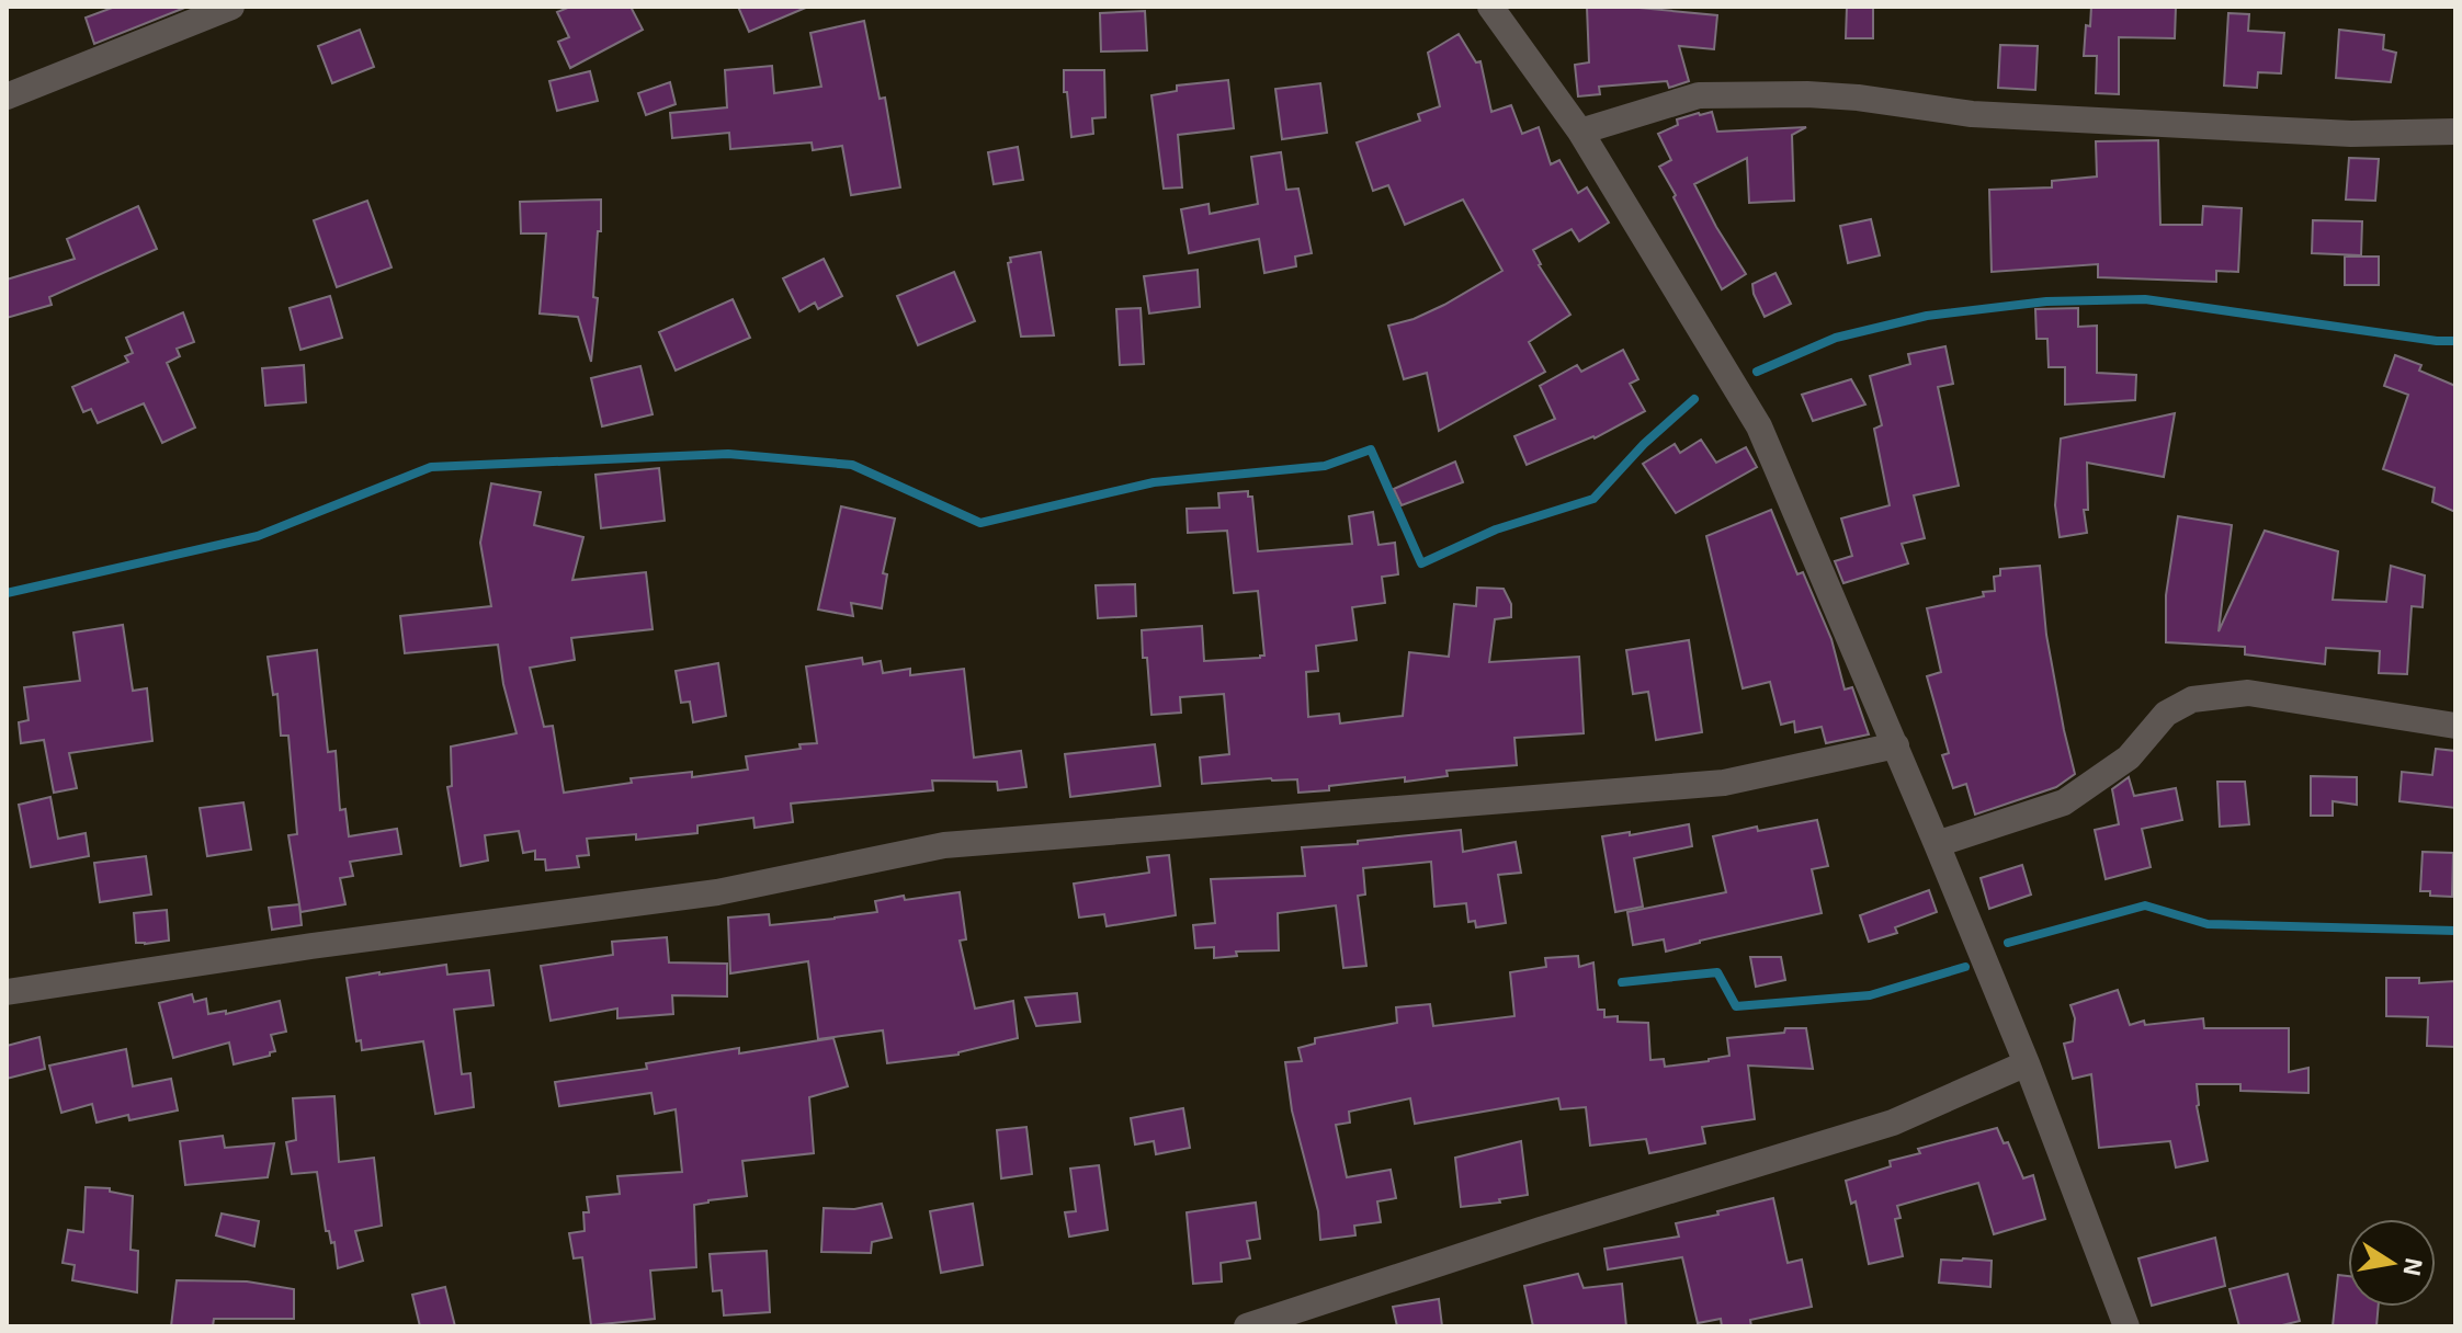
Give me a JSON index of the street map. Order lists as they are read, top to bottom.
{
  "north": "right"
}
